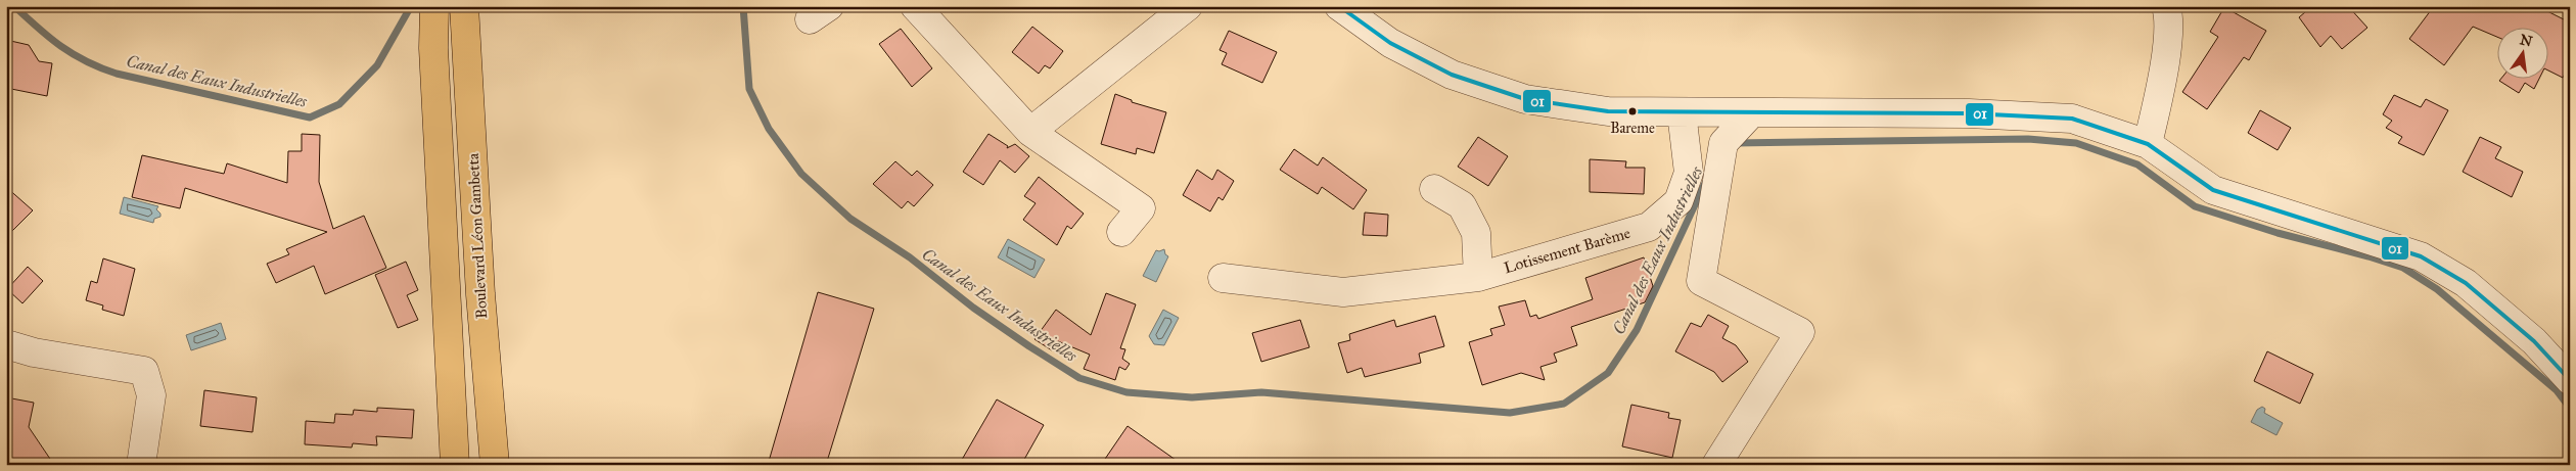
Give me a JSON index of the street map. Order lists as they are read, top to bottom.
{
  "streets": {
    "main road": ["Boulevard Léon Gambetta"],
    "street": ["Lotissement Barème"]
  },
  "water": ["Canal des Eaux Industrielles"],
  "places": ["Bareme"],
  "lines": ["transit line 01"],
  "north": "top"
}
